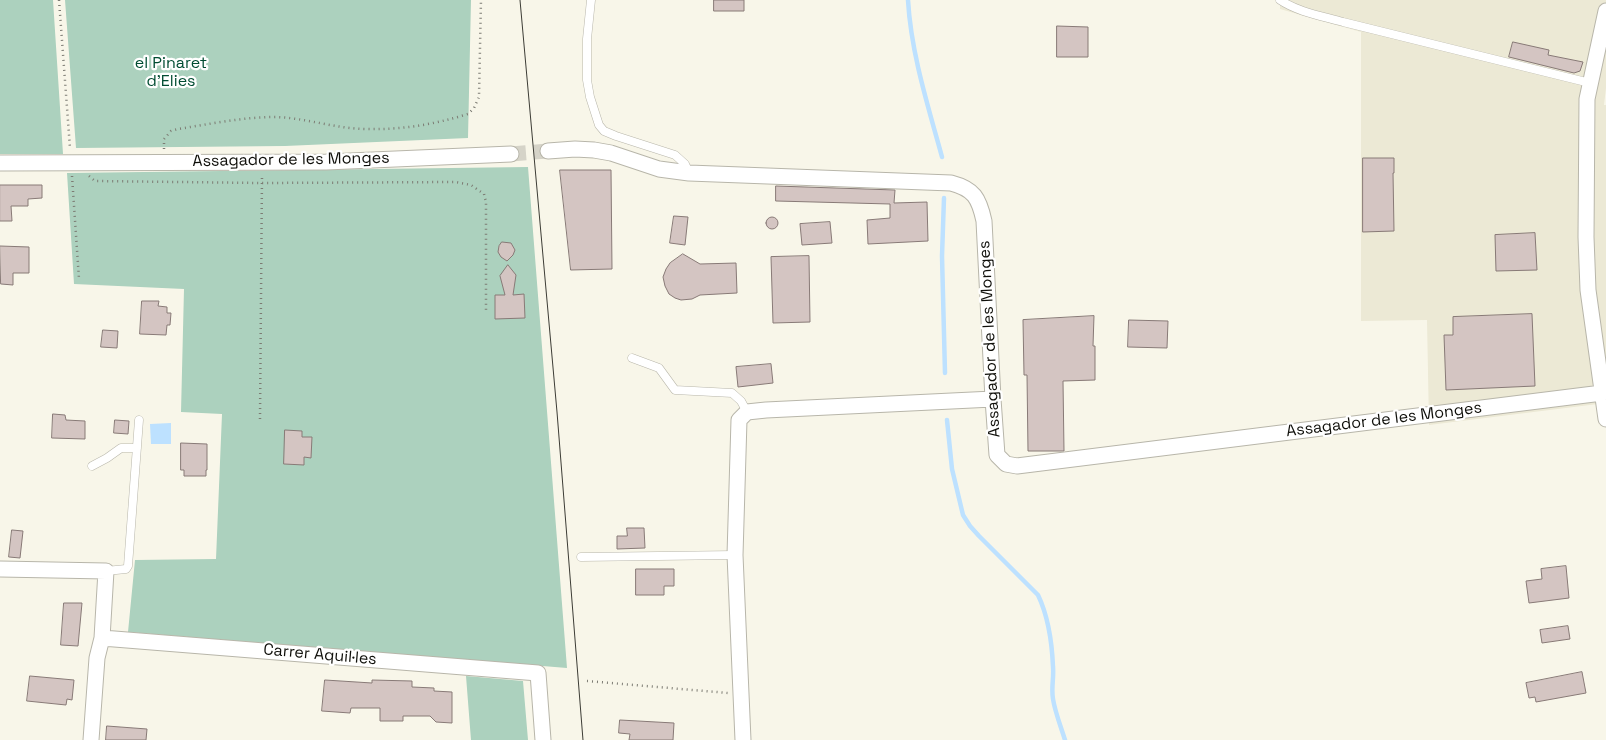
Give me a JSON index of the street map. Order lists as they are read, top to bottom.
{
  "streets": {
    "street": ["Assagador de les Monges", "Carrer Aquil·les"]
  },
  "parks": ["el Pinaret d'Elies"]
}
